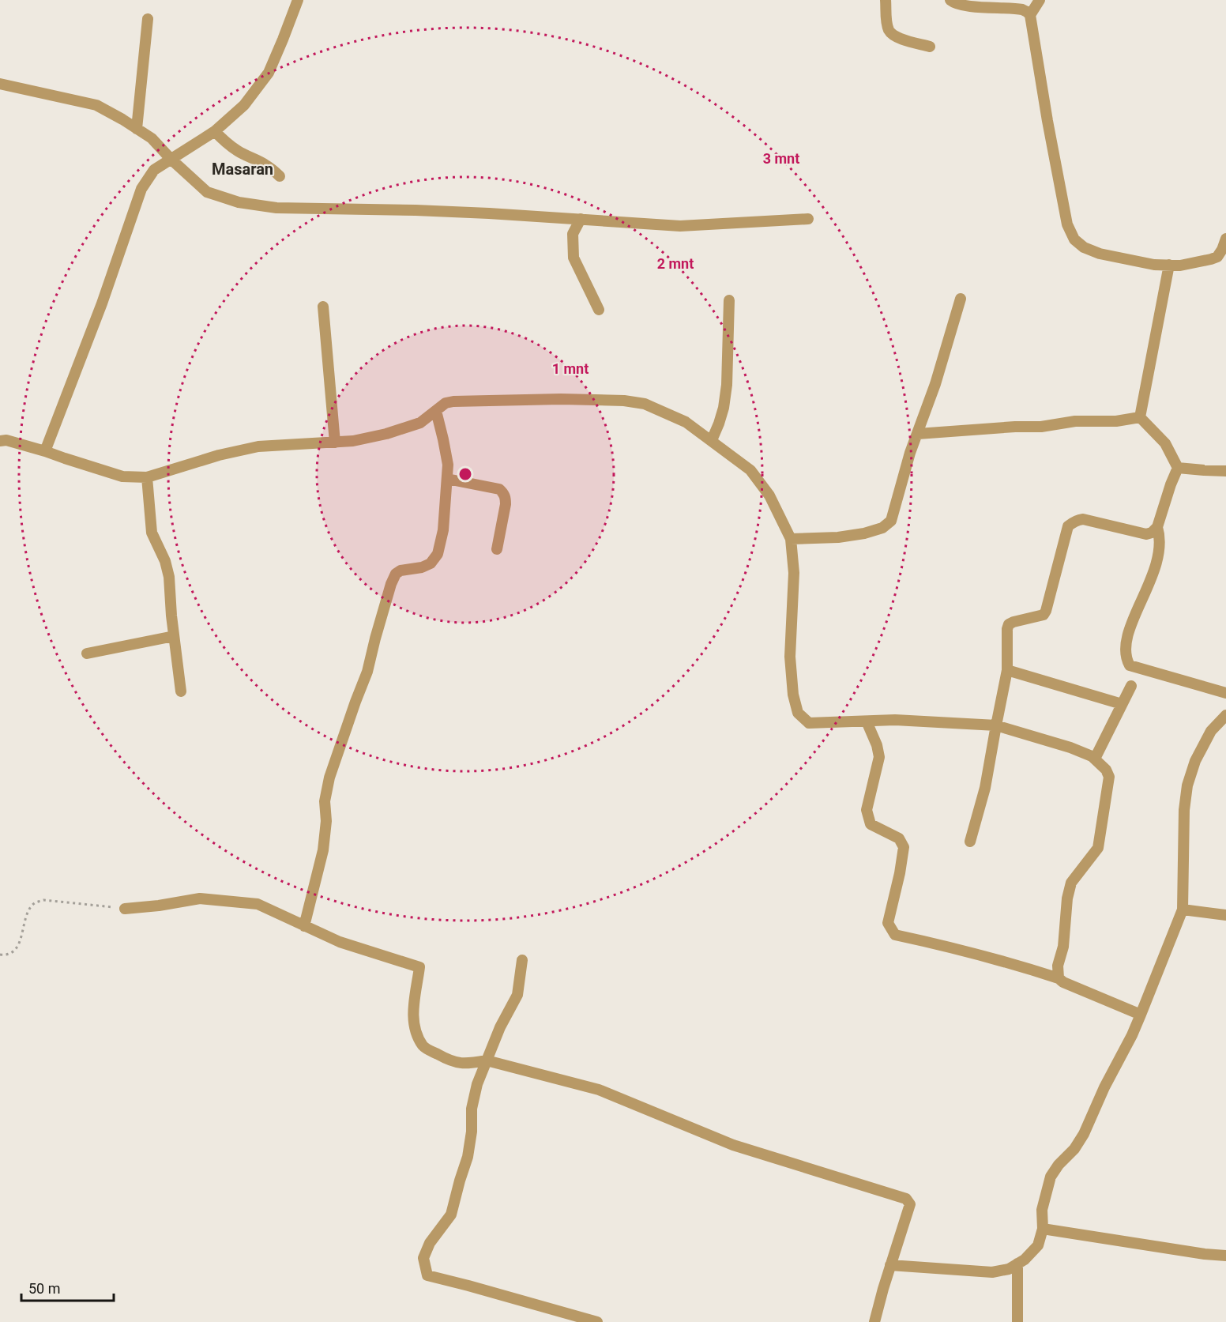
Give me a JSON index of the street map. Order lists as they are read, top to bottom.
{
  "districts": ["Masaran"],
  "scale_bar": "50 m",
  "rings": ["3 mnt", "2 mnt", "1 mnt"]
}
